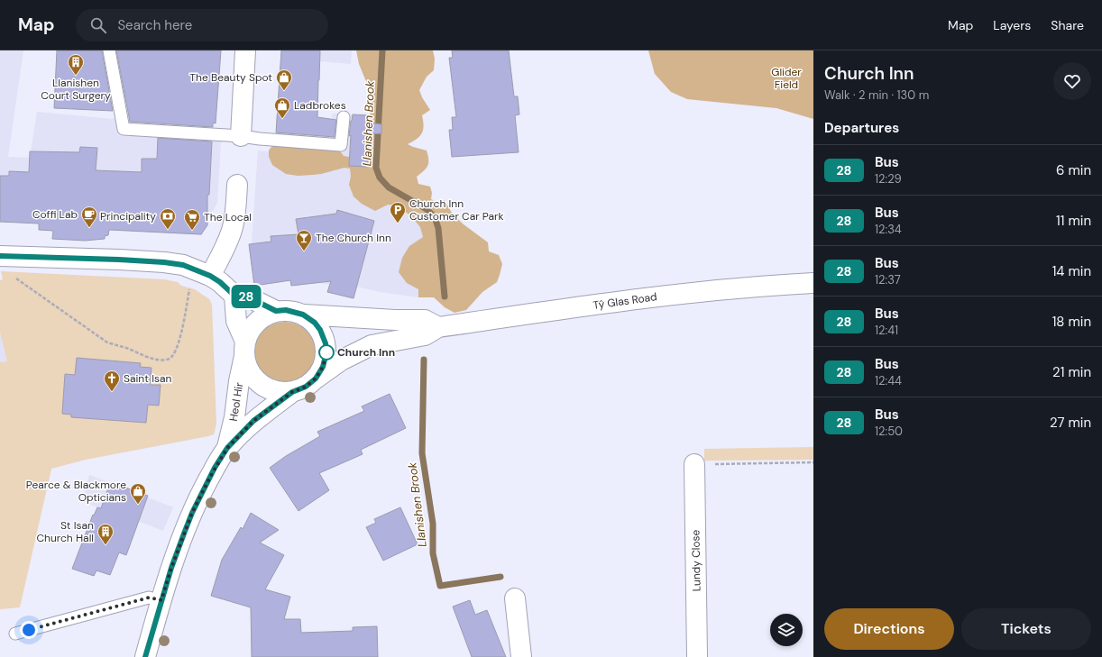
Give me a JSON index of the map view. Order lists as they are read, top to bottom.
{
  "streets": {
    "main road": ["Tŷ Glas Road", "Heol Hir", "Lundy Close"]
  },
  "crossings": [
    ["Tŷ Glas Road", "Heol Hir"]
  ],
  "water": ["Llanishen Brook"],
  "parks": ["Glider Field"],
  "places": {
    "building": ["Llanishen Court Surgery", "St Isan Church Hall"],
    "shop": ["The Beauty Spot", "Ladbrokes", "Pearce & Blackmore Opticians"],
    "parking": ["Church Inn Customer Car Park"],
    "cafe": ["Coffi Lab"],
    "bank": ["Principality"],
    "supermarket": ["The Local"],
    "bar": ["The Church Inn"],
    "other": ["Church Inn"],
    "church": ["Saint Isan"]
  },
  "lines": ["bus line 28"],
  "page": {
    "header": "Map",
    "search": "Search here",
    "nav": ["Map", "Layers", "Share"],
    "on_map": "28",
    "heading": [
      ["Church Inn", "Walk · 2 min · 130 m"],
      "Departures"
    ],
    "list": [
      {
        "mark": "28",
        "name": "Bus",
        "note": "12:29",
        "value": "6 min"
      },
      {
        "mark": "28",
        "name": "Bus",
        "note": "12:34",
        "value": "11 min"
      },
      {
        "mark": "28",
        "name": "Bus",
        "note": "12:37",
        "value": "14 min"
      },
      {
        "mark": "28",
        "name": "Bus",
        "note": "12:41",
        "value": "18 min"
      },
      {
        "mark": "28",
        "name": "Bus",
        "note": "12:44",
        "value": "21 min"
      },
      {
        "mark": "28",
        "name": "Bus",
        "note": "12:50",
        "value": "27 min"
      }
    ],
    "buttons": ["Directions", "Tickets"]
  }
}
